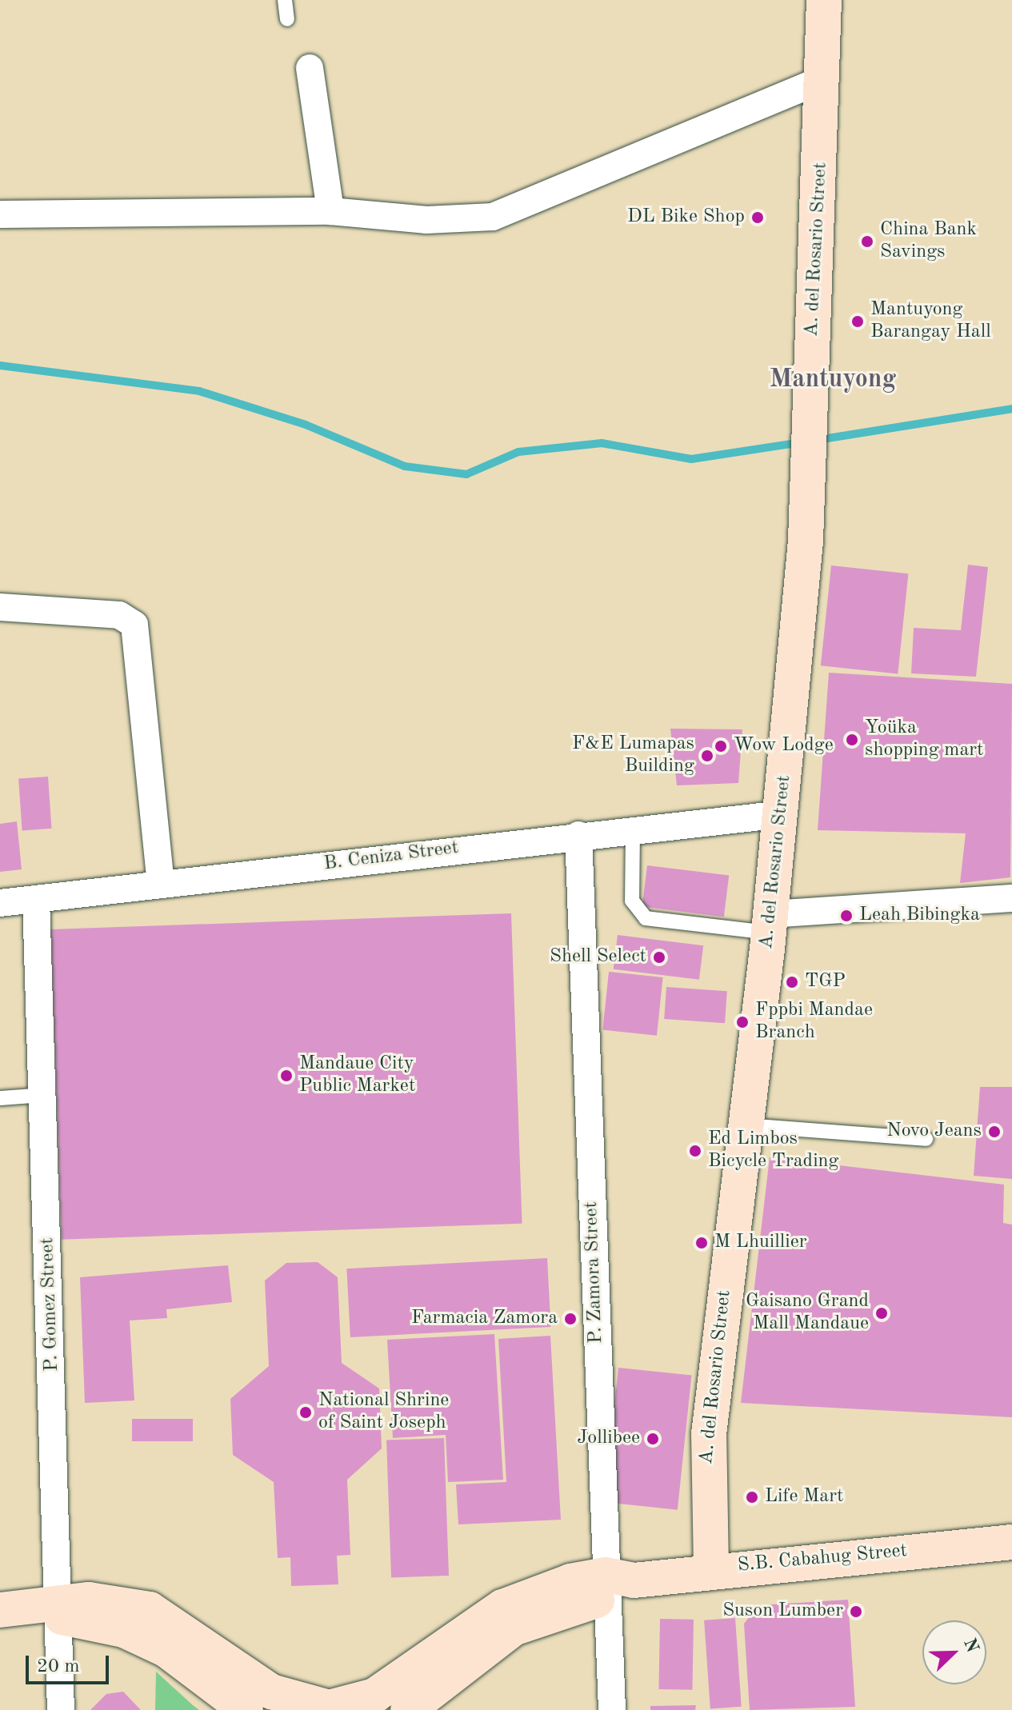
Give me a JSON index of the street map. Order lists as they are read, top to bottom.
{
  "streets": {
    "street": [
      "A. del Rosario Street",
      "B. Ceniza Street",
      "P. Zamora Street",
      "P. Gomez Street",
      "S.B. Cabahug Street"
    ]
  },
  "crossings": [
    ["A. del Rosario Street", "B. Ceniza Street"],
    ["A. del Rosario Street", "S.B. Cabahug Street"],
    ["B. Ceniza Street", "P. Zamora Street"],
    ["B. Ceniza Street", "P. Gomez Street"],
    ["P. Zamora Street", "S.B. Cabahug Street"],
    ["P. Gomez Street", "S.B. Cabahug Street"]
  ],
  "districts": ["Mantuyong"],
  "places": [
    "DL Bike Shop",
    "China Bank Savings",
    "Mantuyong Barangay Hall",
    "Yoüka shopping mart",
    "Wow Lodge",
    "F&E Lumapas Building",
    "Leah Bibingka",
    "Shell Select",
    "TGP",
    "Fppbi Mandae Branch",
    "Mandaue City Public Market",
    "Novo Jeans",
    "Ed Limbos Bicycle Trading",
    "M Lhuillier",
    "Gaisano Grand Mall Mandaue",
    "Farmacia Zamora",
    "National Shrine of Saint Joseph",
    "Jollibee",
    "Life Mart",
    "Suson Lumber"
  ],
  "scale_bar": "20 m",
  "north": "top right"
}
